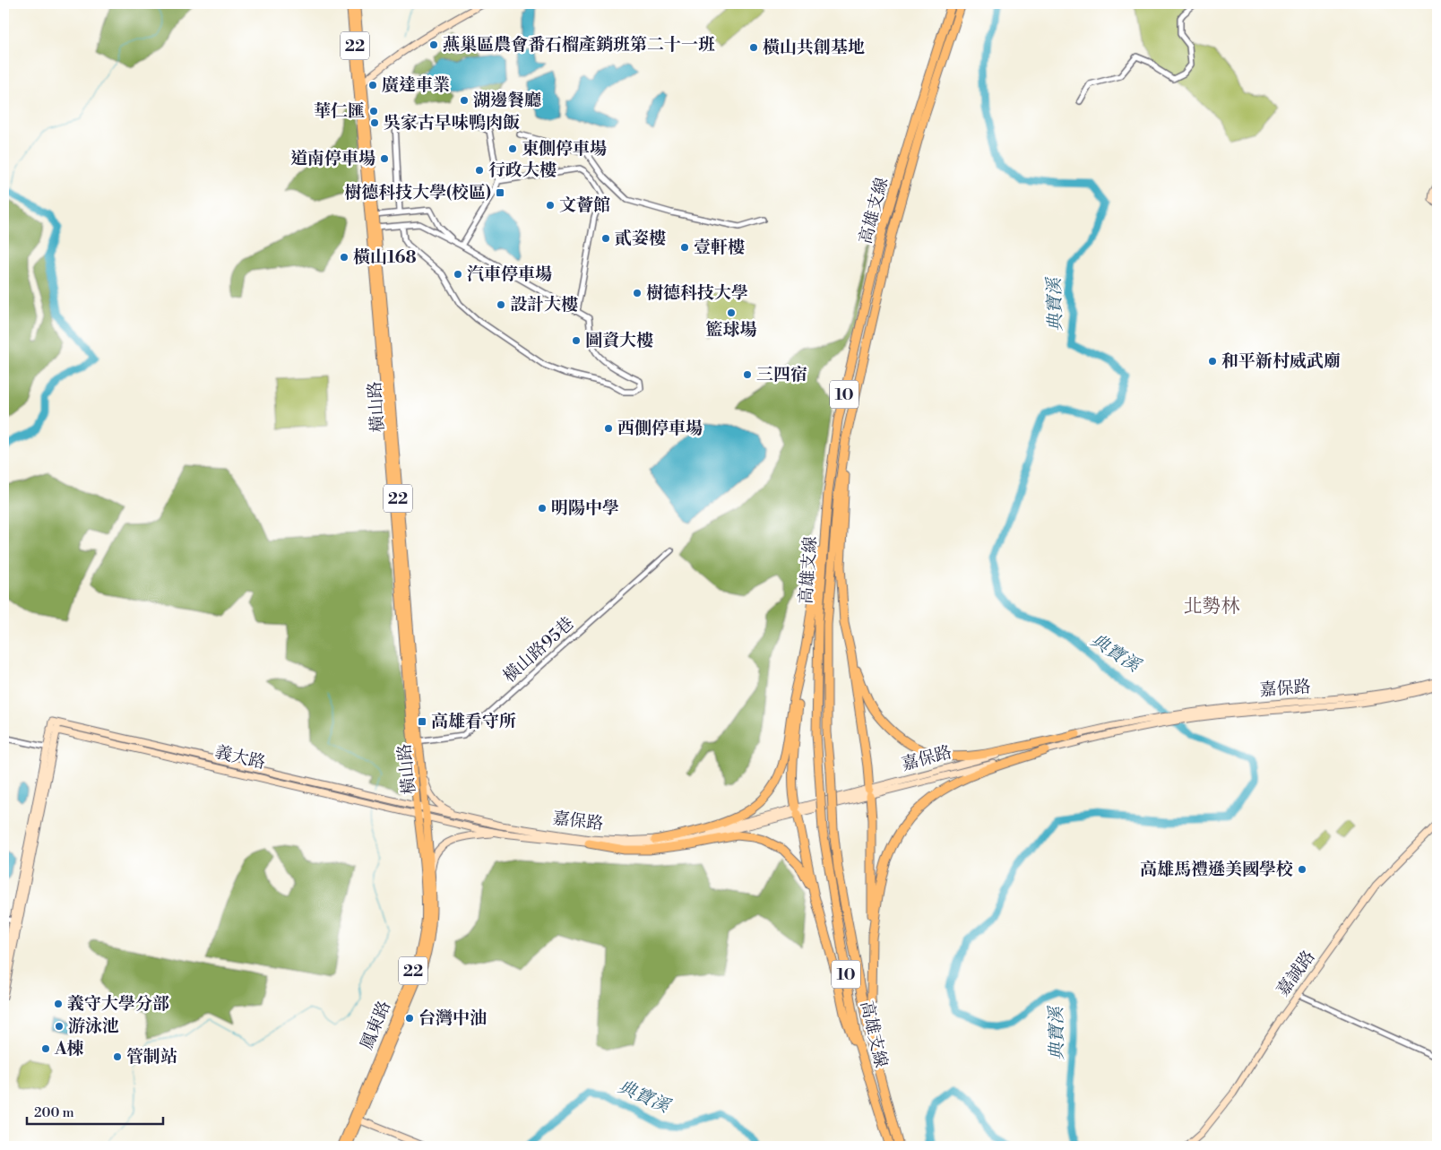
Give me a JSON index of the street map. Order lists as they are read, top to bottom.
{
  "streets": {
    "highway": ["高雄支線", "10"],
    "main road": ["22", "橫山路", "鳳東路"],
    "street": [
      "橫山路95巷",
      "嘉保路",
      "義大路",
      "嘉誠路"
    ]
  },
  "crossings": [
    ["橫山路", "橫山路95巷"],
    ["橫山路", "嘉保路"],
    ["橫山路", "義大路"],
    ["橫山路", "鳳東路"],
    ["嘉保路", "義大路"],
    ["嘉保路", "鳳東路"],
    ["義大路", "鳳東路"]
  ],
  "districts": ["北勢林"],
  "water": ["典寶溪"],
  "places": {
    "other": [
      "燕巢區農會番石榴產銷班第二十一班",
      "橫山共創基地",
      "廣達車業",
      "湖邊餐廳",
      "華仁匯",
      "吳家古早味鴨肉飯",
      "東側停車場",
      "道南停車場",
      "行政大樓",
      "文薈館",
      "貳姿樓",
      "壹軒樓",
      "橫山168",
      "汽車停車場",
      "樹德科技大學",
      "設計大樓",
      "籃球場",
      "圖資大樓",
      "和平新村威武廟",
      "三四宿",
      "西側停車場",
      "明陽中學",
      "高雄馬禮遜美國學校",
      "義守大學分部",
      "台灣中油",
      "游泳池",
      "A棟",
      "管制站"
    ],
    "transit": ["樹德科技大學(校區)", "高雄看守所"]
  },
  "scale_bar": "200 m"
}
